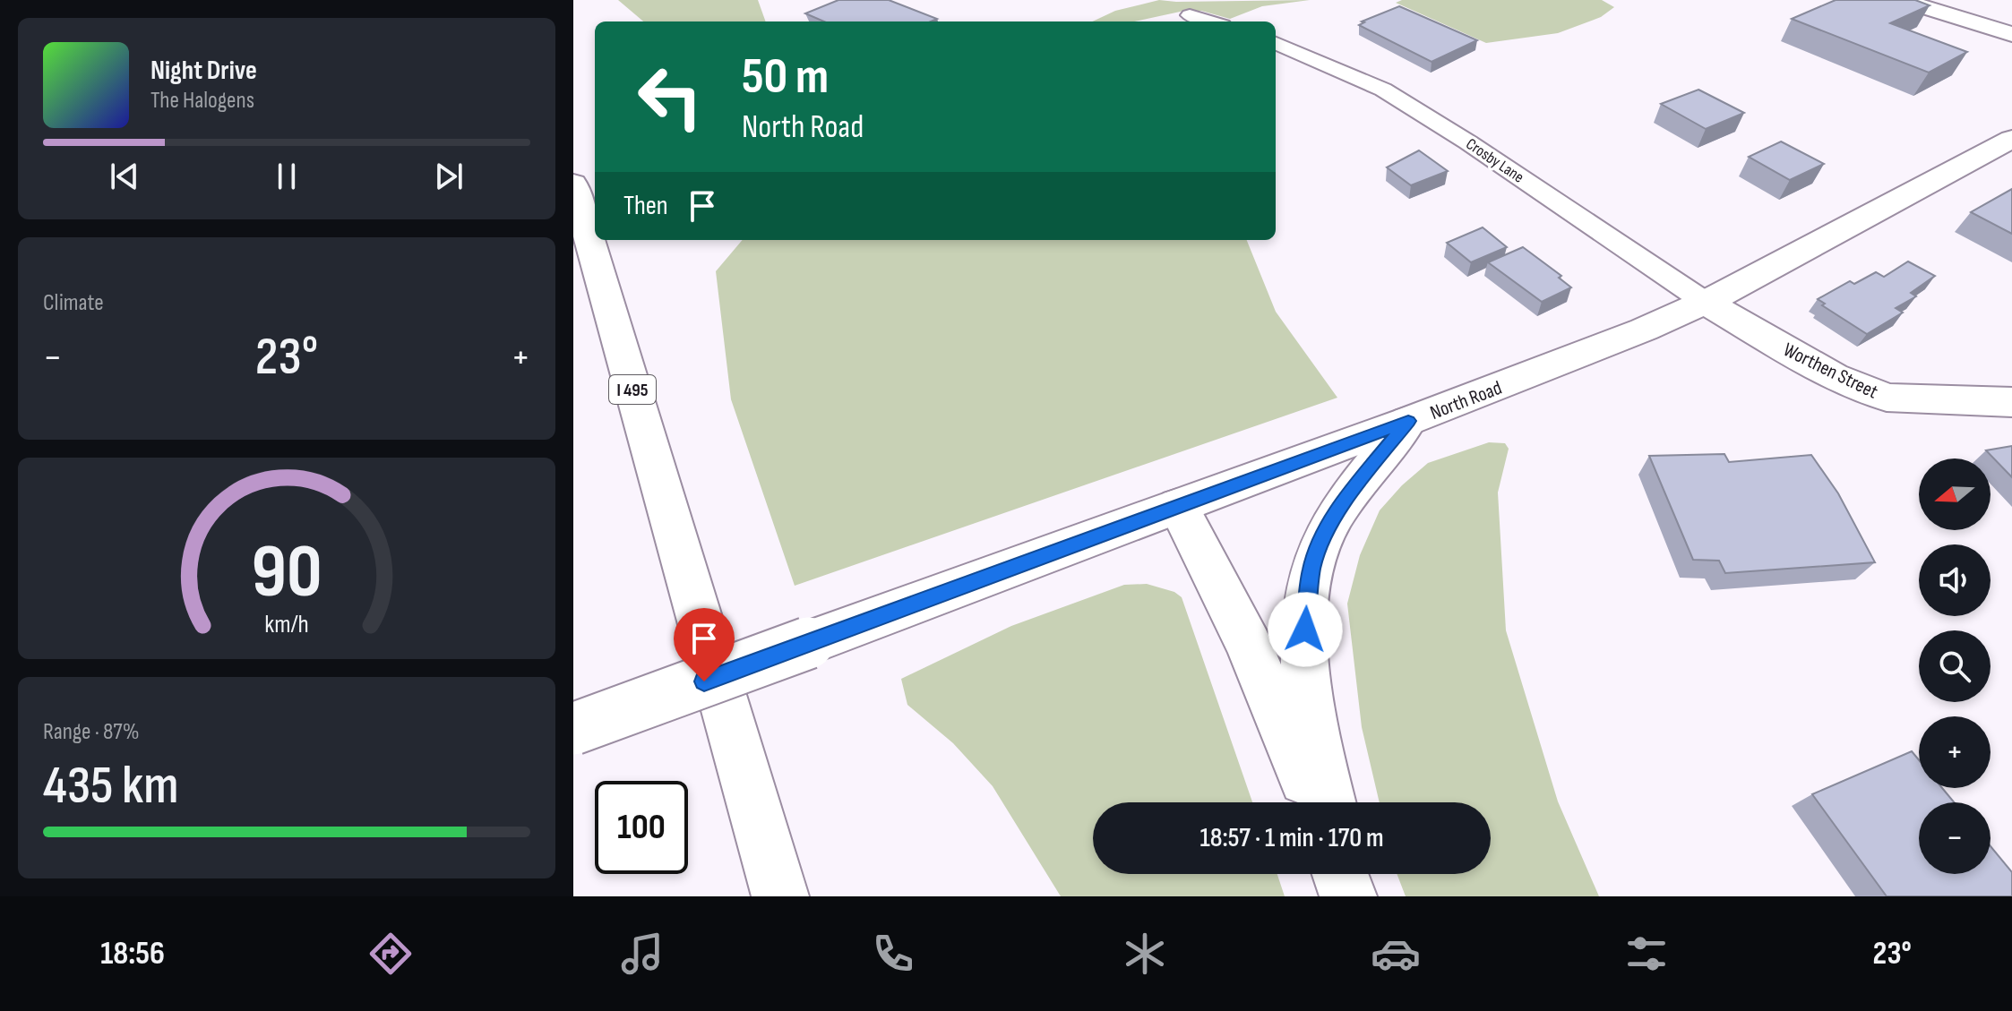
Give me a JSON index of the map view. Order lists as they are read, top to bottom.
{
  "streets": {
    "main road": ["Worthen Street", "I 495", "North Road"],
    "street": ["Crosby Lane"]
  },
  "crossings": [
    ["Crosby Lane", "Worthen Street"],
    ["Crosby Lane", "North Road"],
    ["Worthen Street", "North Road"]
  ],
  "north": "left",
  "page": {
    "turn": ["50 m", "North Road"],
    "song": ["Night Drive", "The Halogens"],
    "then": "Then",
    "tile": [
      "Climate",
      ["Range · 87%", "435 km"]
    ],
    "heat": ["−", "23°", "+"],
    "map_buttons": ["+", "−"],
    "limit": "100",
    "trip": "18:57 · 1 min · 170 m",
    "tabs": ["18:56", "23°"],
    "gauge": ["90", "km/h"]
  }
}
